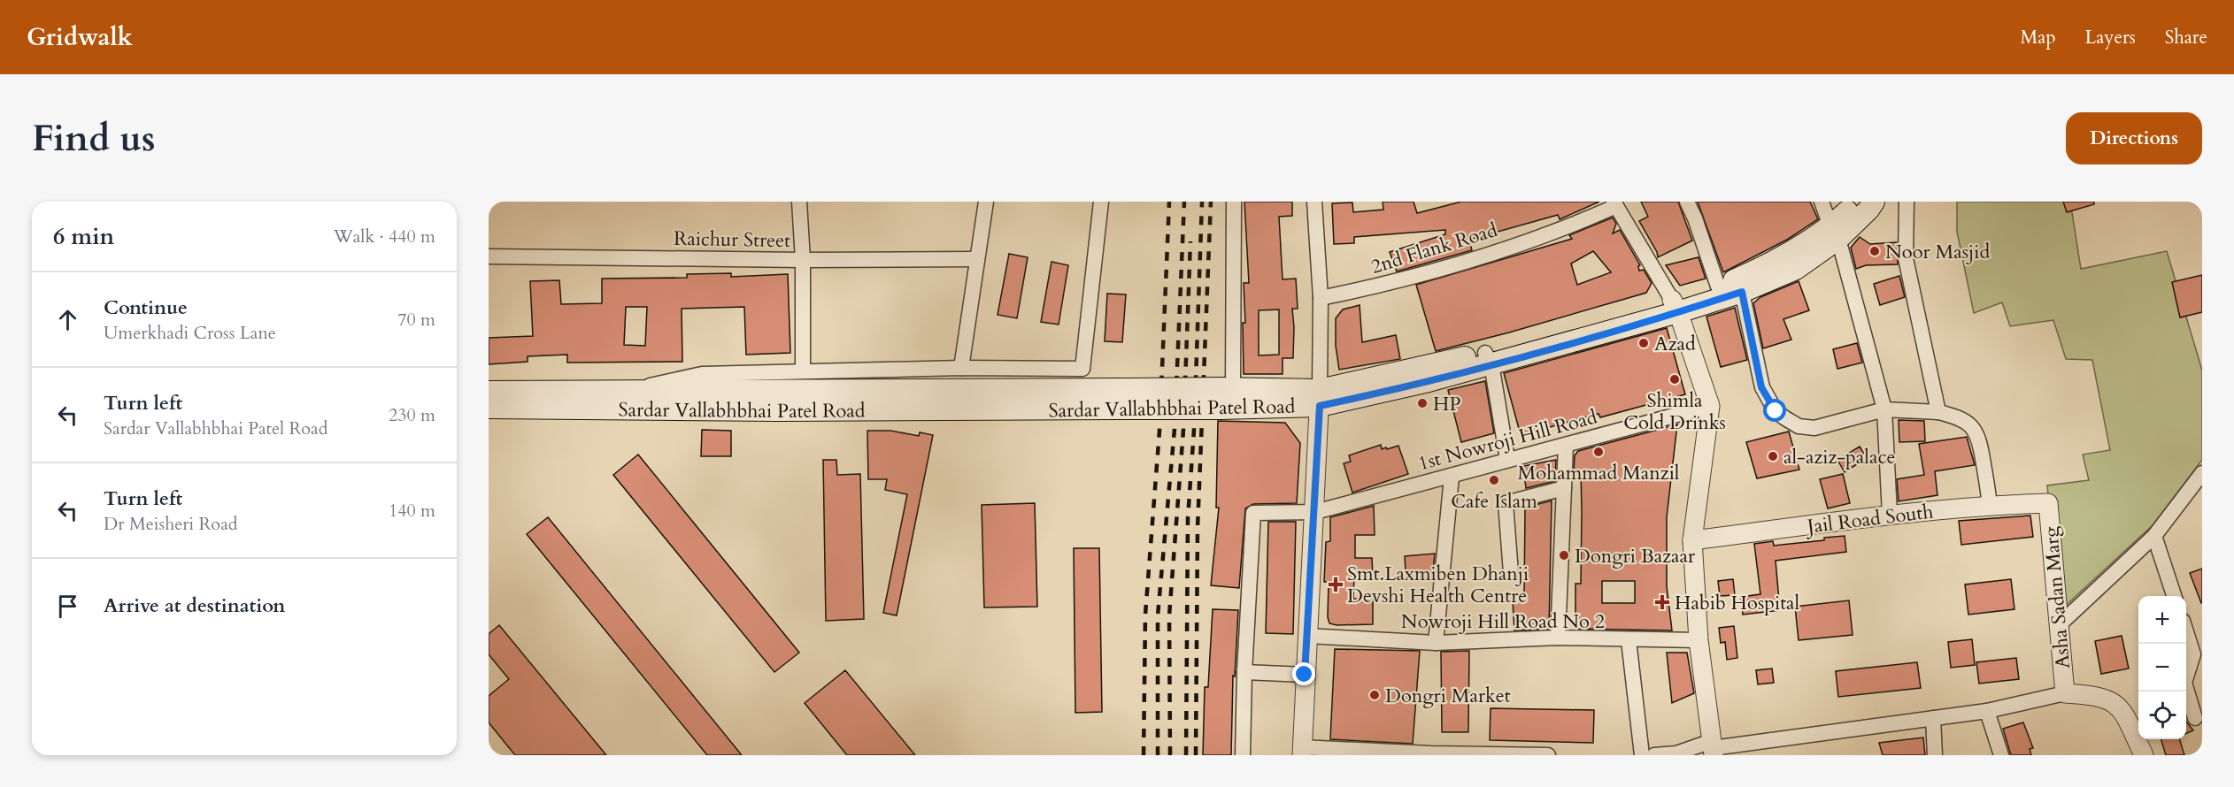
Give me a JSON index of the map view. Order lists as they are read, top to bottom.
{
  "streets": {
    "main road": ["Sardar Vallabhbhai Patel Road"],
    "street": [
      "Raichur Street",
      "2nd Flank Road",
      "1st Nowroji Hill Road",
      "Jail Road South",
      "Asha Sadan Marg",
      "Nowroji Hill Road No 2"
    ]
  },
  "crossings": [
    ["Jail Road South", "Asha Sadan Marg"]
  ],
  "places": {
    "other": [
      "Noor Masjid",
      "Azad",
      "Shimla Cold Drinks",
      "HP",
      "Mohammad Manzil",
      "al-aziz-palace",
      "Cafe Islam",
      "Dongri Bazaar",
      "Dongri Market"
    ],
    "health": ["Smt.Laxmiben Dhanji Devshi Health Centre", "Habib Hospital"]
  },
  "page": {
    "header": "Gridwalk",
    "nav": ["Map", "Layers", "Share"],
    "buttons": "Directions",
    "title": "Find us",
    "heading": ["6 min", "Walk · 440 m"],
    "list": [
      ["Continue", "Umerkhadi Cross Lane", "70 m"],
      ["Turn left", "Sardar Vallabhbhai Patel Road", "230 m"],
      ["Turn left", "Dr Meisheri Road", "140 m"],
      "Arrive at destination"
    ],
    "map_buttons": ["+", "−"]
  }
}
